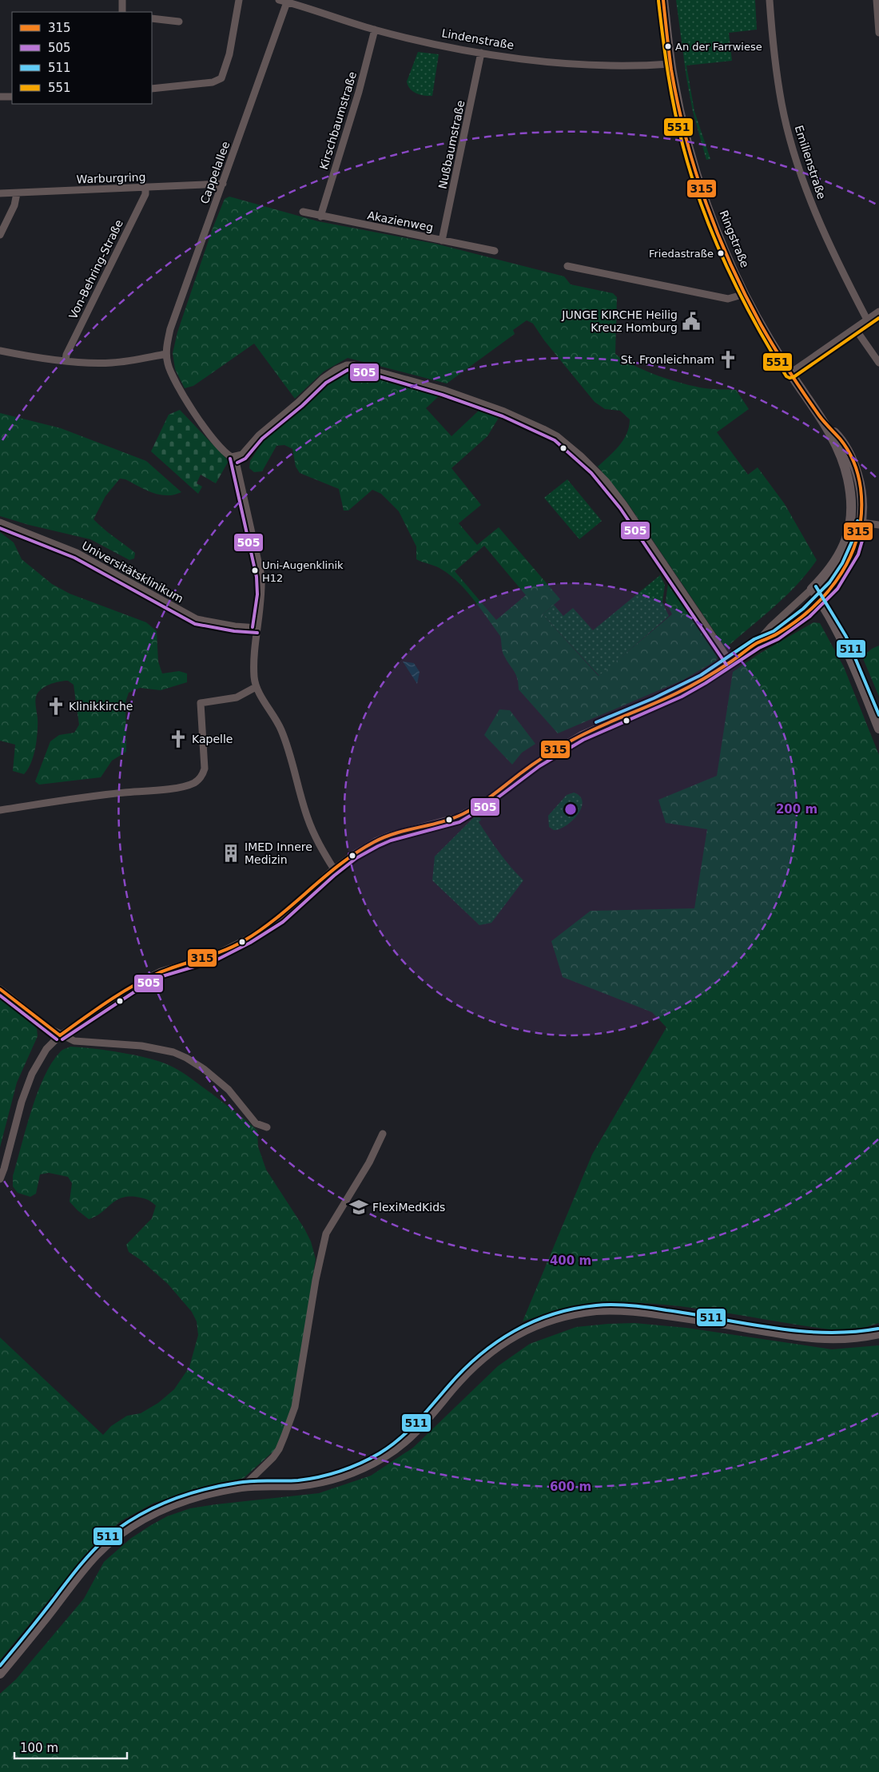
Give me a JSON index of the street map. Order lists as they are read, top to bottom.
{
  "streets": {
    "street": [
      "Lindenstraße",
      "Kirschbaumstraße",
      "Nußbaumstraße",
      "Emilienstraße",
      "Cappelallee",
      "Warburgring",
      "Akazienweg",
      "Ringstraße",
      "Von-Behring-Straße",
      "Universitätsklinikum"
    ]
  },
  "crossings": [
    ["Lindenstraße", "Kirschbaumstraße"],
    ["Lindenstraße", "Nußbaumstraße"],
    ["Lindenstraße", "Cappelallee"],
    ["Lindenstraße", "Ringstraße"],
    ["Kirschbaumstraße", "Akazienweg"],
    ["Nußbaumstraße", "Akazienweg"],
    ["Cappelallee", "Warburgring"],
    ["Warburgring", "Von-Behring-Straße"]
  ],
  "places": {
    "other": ["An der Farrwiese", "Friedastraße", "Uni-Augenklinik H12"],
    "public building": ["JUNGE KIRCHE Heilig Kreuz Homburg"],
    "church": ["St. Fronleichnam", "Klinikkirche", "Kapelle"],
    "building": ["IMED Innere Medizin"],
    "school or university": ["FlexiMedKids"]
  },
  "lines": [
    "transit line 315",
    "transit line 551",
    "transit line 505",
    "transit line 511"
  ],
  "legend": [
    "315",
    "505",
    "511",
    "551"
  ],
  "scale_bar": "100 m",
  "rings": ["200 m", "400 m", "600 m"]
}
